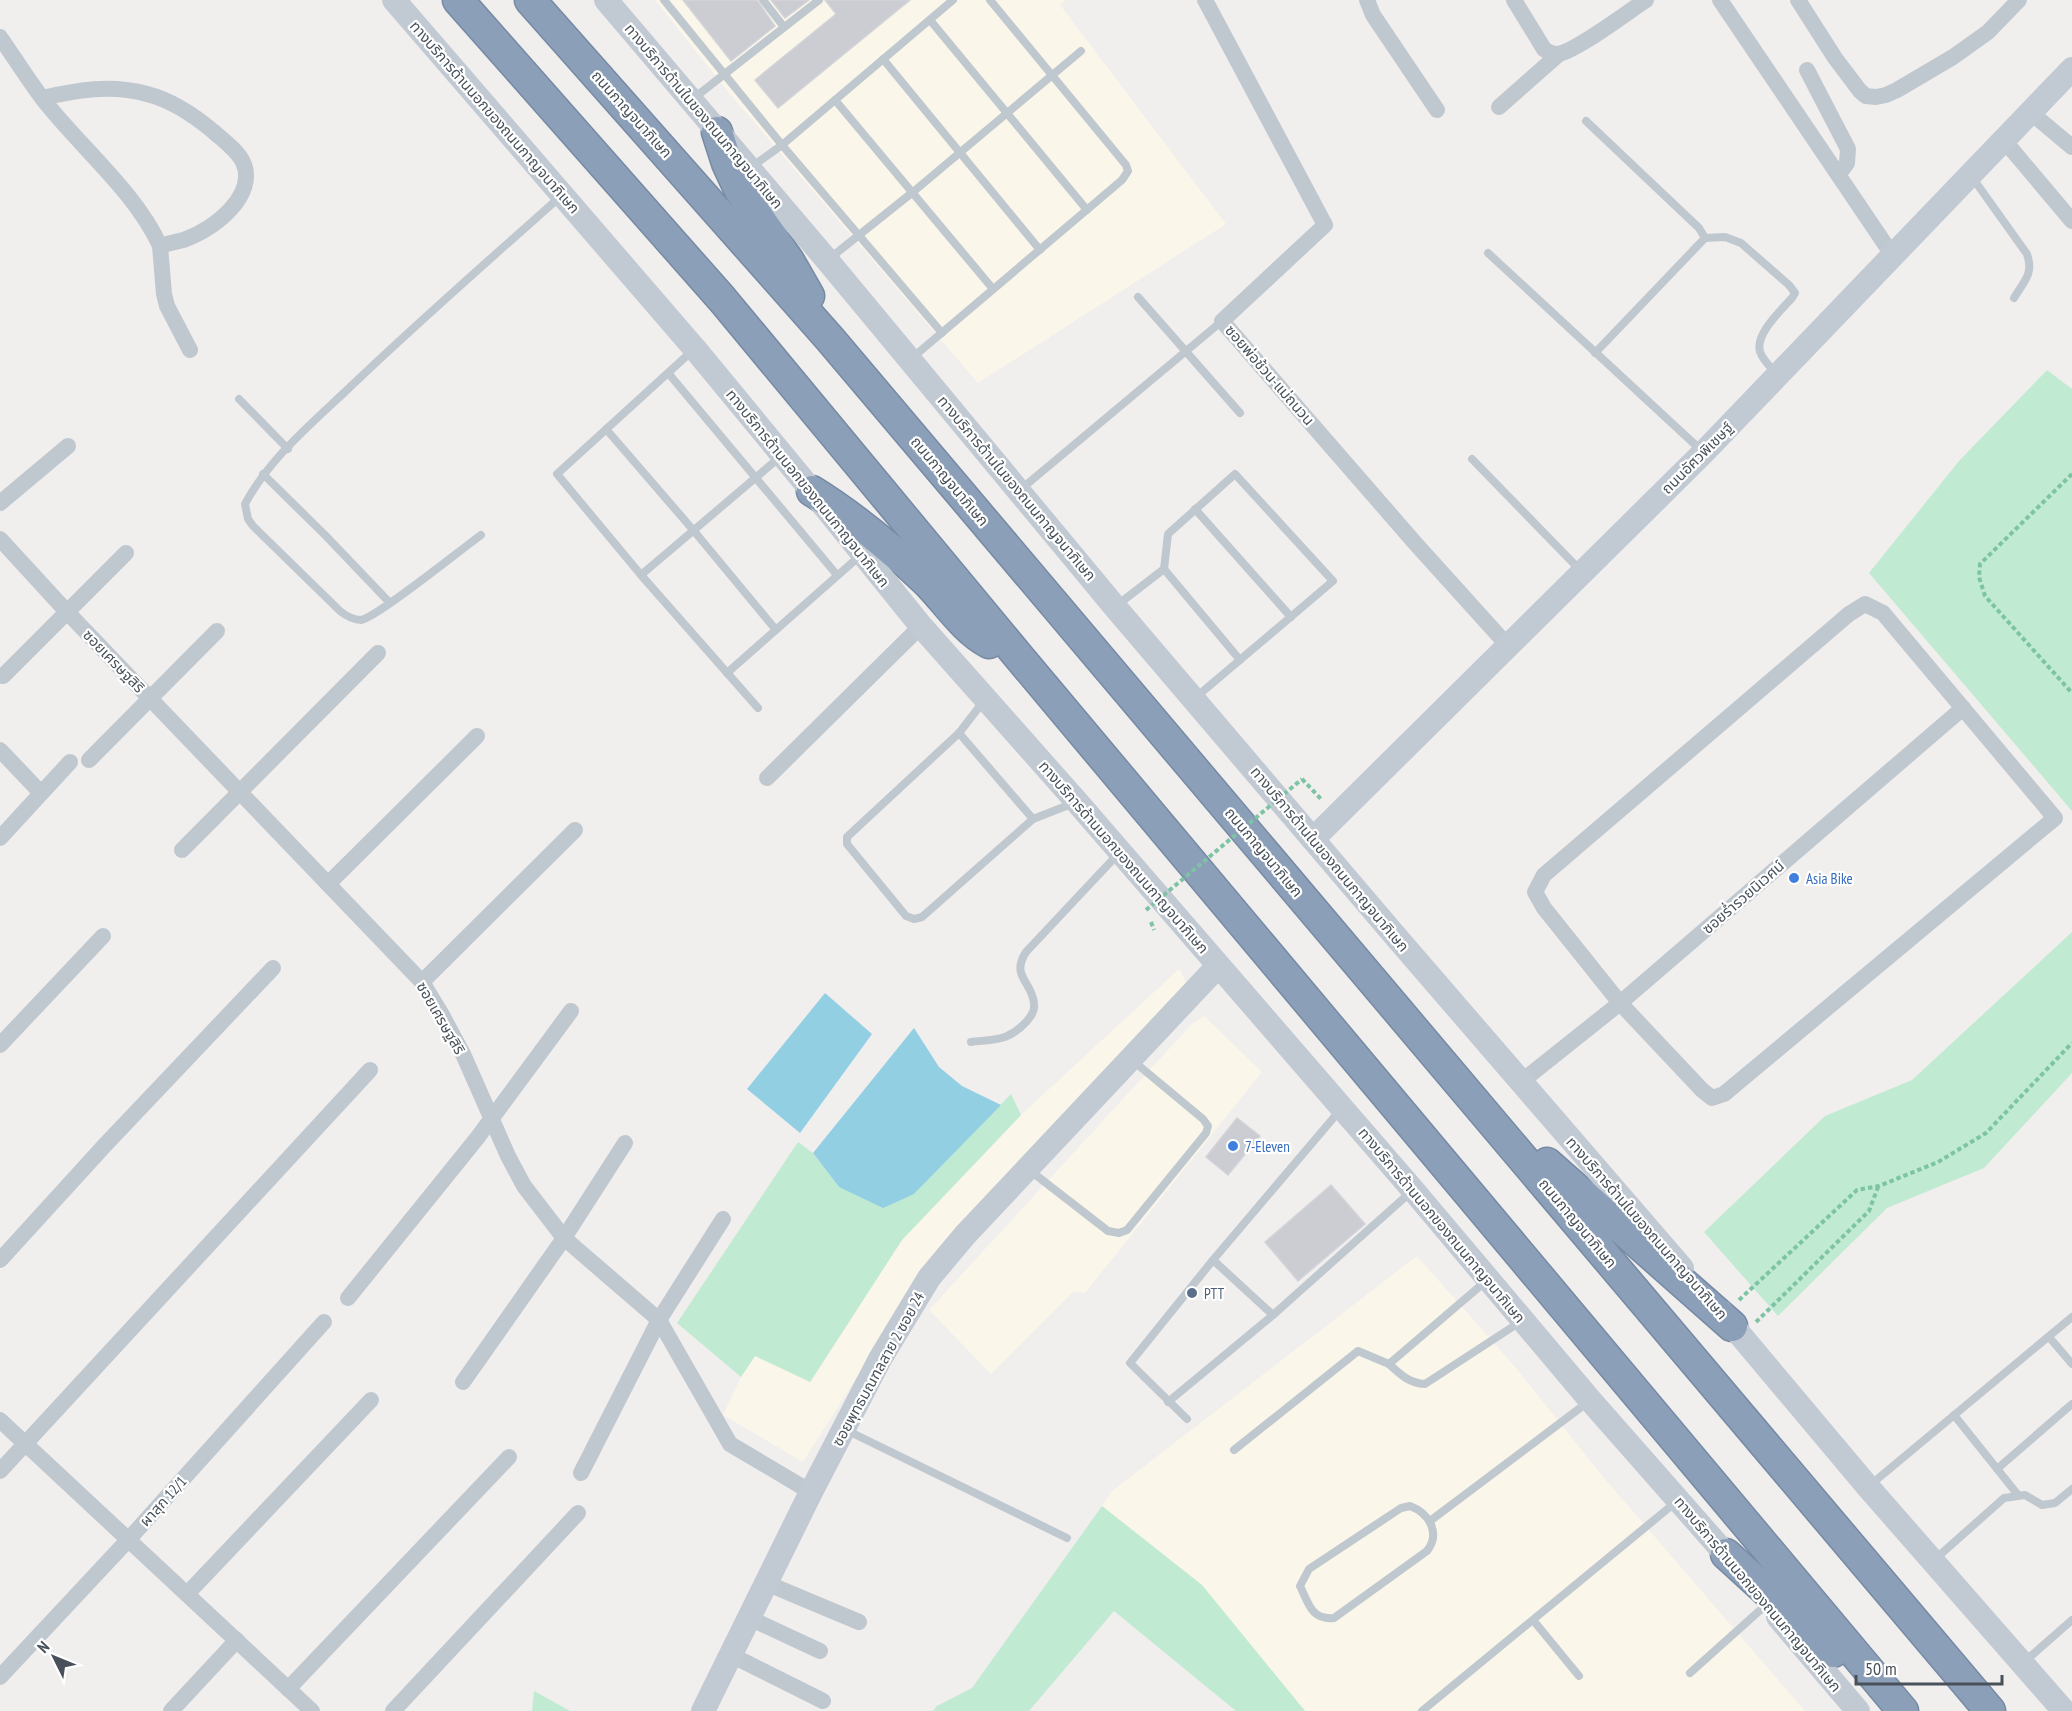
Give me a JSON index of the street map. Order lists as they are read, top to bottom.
{
  "streets": {
    "highway": ["ถนนกาญจนาภิเษก"],
    "main road": [
      "ทางบริการด้านในของถนนกาญจนาภิเษก",
      "ทางบริการด้านนอกของถนนกาญจนาภิเษก",
      "ถนนอัศวพิเชษฐ์",
      "ซอยพุทธมณฑลสาย 2 ซอย 24"
    ],
    "street": [
      "ซอยพ่อช้วน-แม่ถนวน",
      "ซอยเศรษฐสิริ",
      "ซอยร่ำรวยนิเวศน์",
      "ผาสุก 12/1"
    ]
  },
  "crossings": [
    ["ทางบริการด้านในของถนนกาญจนาภิเษก", "ถนนอัศวพิเชษฐ์"],
    ["ทางบริการด้านในของถนนกาญจนาภิเษก", "ซอยร่ำรวยนิเวศน์"],
    ["ทางบริการด้านนอกของถนนกาญจนาภิเษก", "ซอยพุทธมณฑลสาย 2 ซอย 24"],
    ["ซอยพ่อช้วน-แม่ถนวน", "ถนนอัศวพิเชษฐ์"],
    ["ซอยเศรษฐสิริ", "ซอยพุทธมณฑลสาย 2 ซอย 24"]
  ],
  "places": ["Asia Bike", "7-Eleven", "PTT"],
  "scale_bar": "50 m",
  "north": "top left"
}
